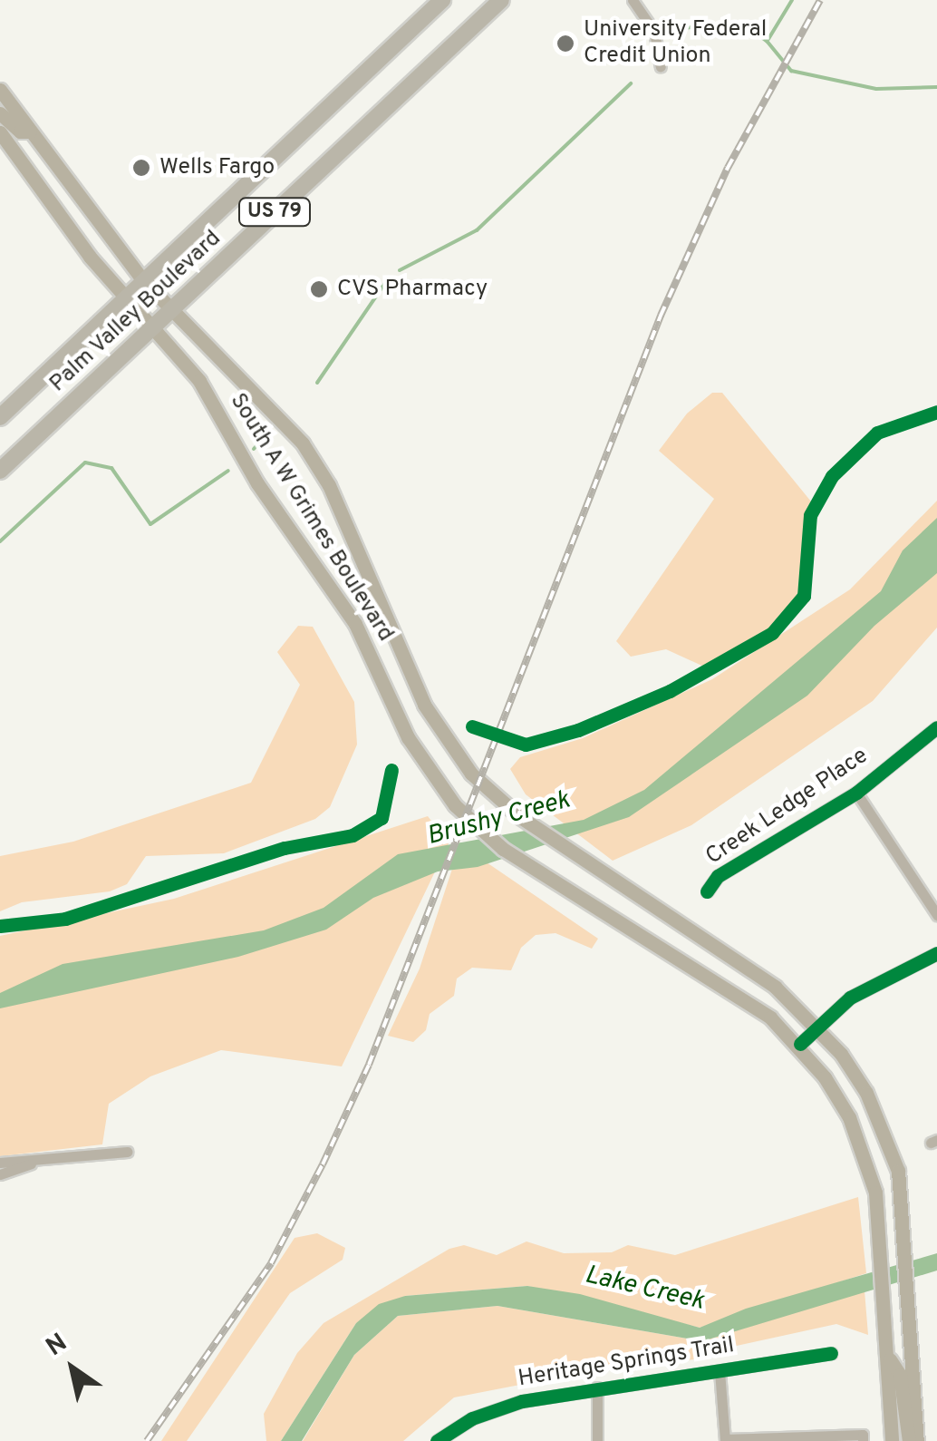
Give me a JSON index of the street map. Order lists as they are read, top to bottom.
{
  "streets": {
    "highway": ["US 79", "Palm Valley Boulevard"],
    "main road": ["South A W Grimes Boulevard"],
    "street": ["Creek Ledge Place", "Heritage Springs Trail"]
  },
  "crossings": [
    ["Palm Valley Boulevard", "South A W Grimes Boulevard"]
  ],
  "water": ["Brushy Creek", "Lake Creek"],
  "places": ["University Federal Credit Union", "Wells Fargo", "CVS Pharmacy"],
  "north": "top left"
}
